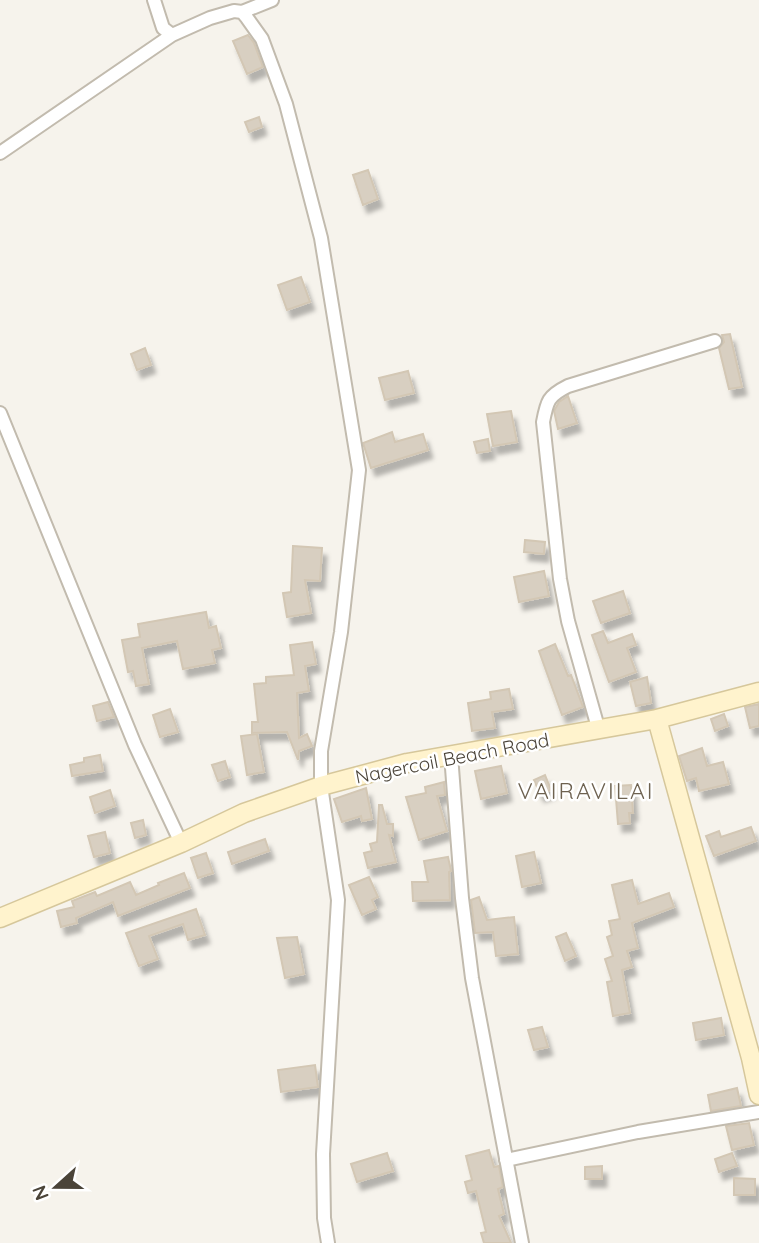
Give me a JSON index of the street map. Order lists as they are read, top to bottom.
{
  "streets": {
    "main road": ["Nagercoil Beach Road"]
  },
  "districts": ["VAIRAVILAI"],
  "north": "left"
}
